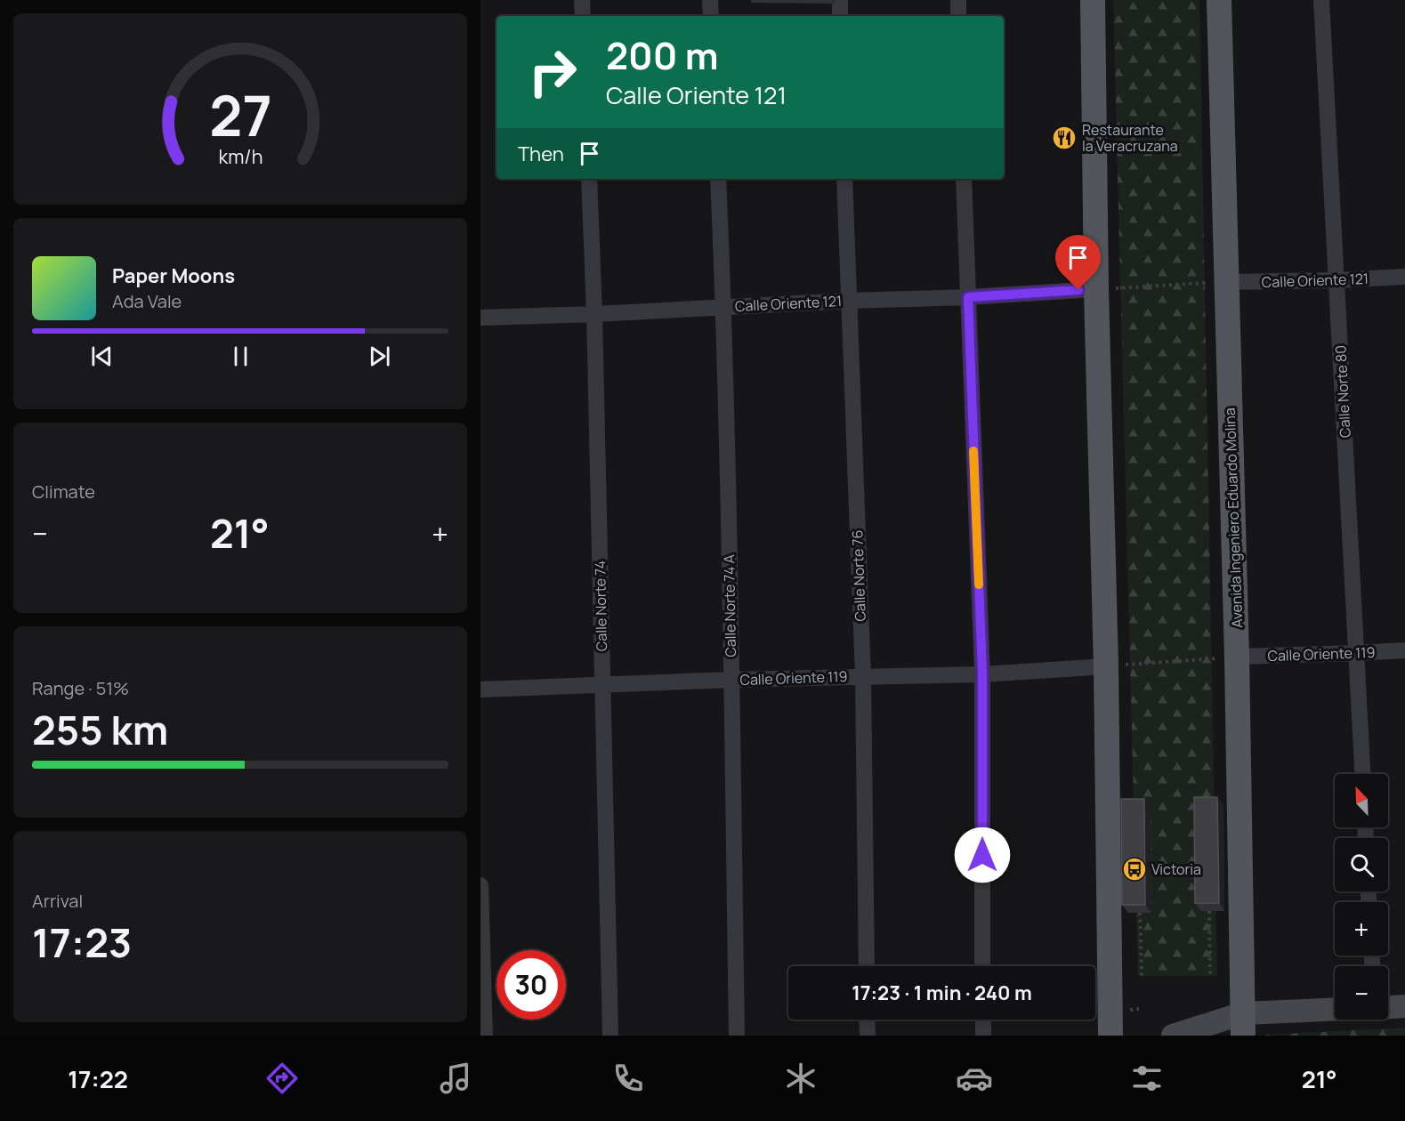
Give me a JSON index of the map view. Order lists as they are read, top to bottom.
{
  "streets": {
    "main road": ["Avenida Ingeniero Eduardo Molina"],
    "street": [
      "Calle Oriente 121",
      "Calle Norte 80",
      "Calle Norte 76",
      "Calle Norte 74",
      "Calle Norte 74 A",
      "Calle Oriente 119"
    ]
  },
  "crossings": [
    ["Calle Oriente 121", "Calle Norte 80"],
    ["Calle Oriente 121", "Avenida Ingeniero Eduardo Molina"],
    ["Calle Oriente 121", "Calle Norte 76"],
    ["Calle Oriente 121", "Calle Norte 74"],
    ["Calle Oriente 121", "Calle Norte 74 A"],
    ["Calle Norte 80", "Calle Oriente 119"],
    ["Avenida Ingeniero Eduardo Molina", "Calle Oriente 119"],
    ["Calle Norte 76", "Calle Oriente 119"],
    ["Calle Norte 74", "Calle Oriente 119"],
    ["Calle Norte 74 A", "Calle Oriente 119"]
  ],
  "places": {
    "restaurant": ["Restaurante la Veracruzana"],
    "bus stop": ["Victoria"]
  },
  "north": "top left",
  "page": {
    "turn": ["200 m", "Calle Oriente 121"],
    "then": "Then",
    "song": ["Paper Moons", "Ada Vale"],
    "tile": [
      "Climate",
      ["Range · 51%", "255 km"],
      ["Arrival", "17:23"]
    ],
    "heat": ["−", "21°", "+"],
    "map_buttons": ["+", "−"],
    "limit": "30",
    "trip": "17:23 · 1 min · 240 m",
    "tabs": ["17:22", "21°"],
    "gauge": ["27", "km/h"]
  }
}
